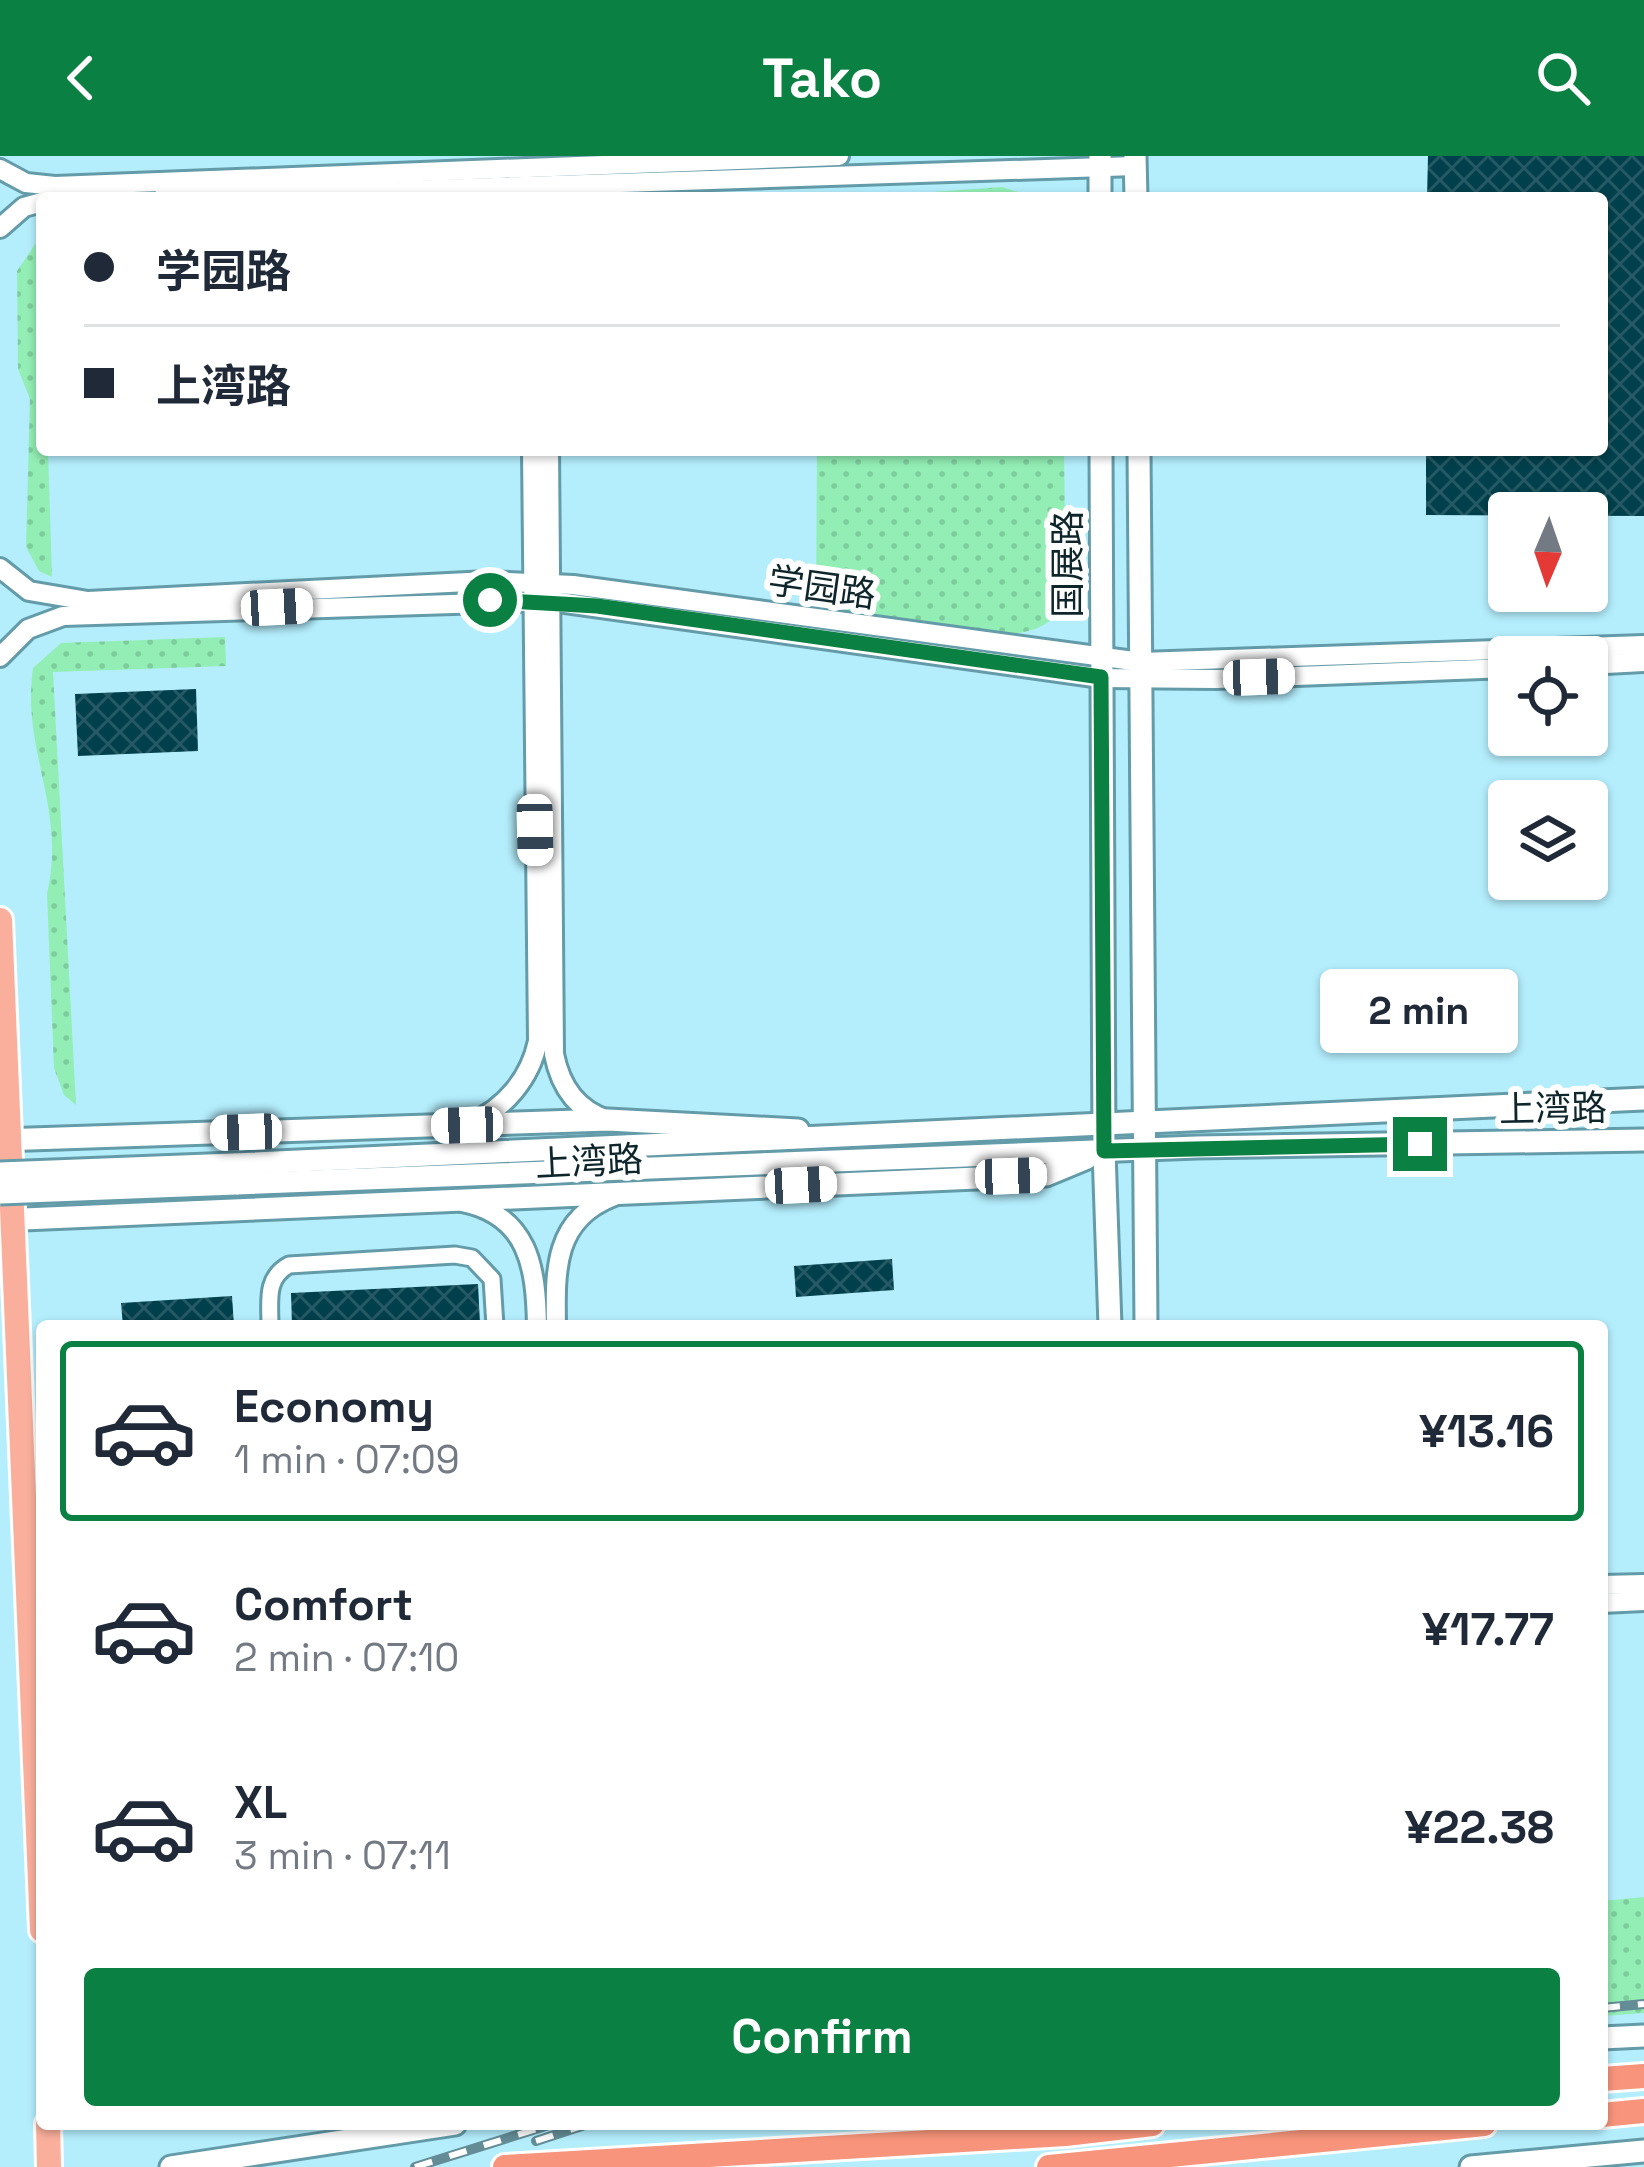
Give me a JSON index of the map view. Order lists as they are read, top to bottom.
{
  "streets": {
    "main road": ["国展路", "上湾路"],
    "street": ["学园路"]
  },
  "crossings": [
    ["国展路", "学园路"],
    ["国展路", "上湾路"]
  ],
  "north": "bottom",
  "page": {
    "header": "Tako",
    "banner": ["学园路", "上湾路"],
    "bubble": "2 min",
    "list": [
      {
        "name": "Economy",
        "note": "1 min · 07:09",
        "value": "¥13.16"
      },
      {
        "name": "Comfort",
        "note": "2 min · 07:10",
        "value": "¥17.77"
      },
      {
        "name": "XL",
        "note": "3 min · 07:11",
        "value": "¥22.38"
      }
    ],
    "buttons": "Confirm"
  }
}
